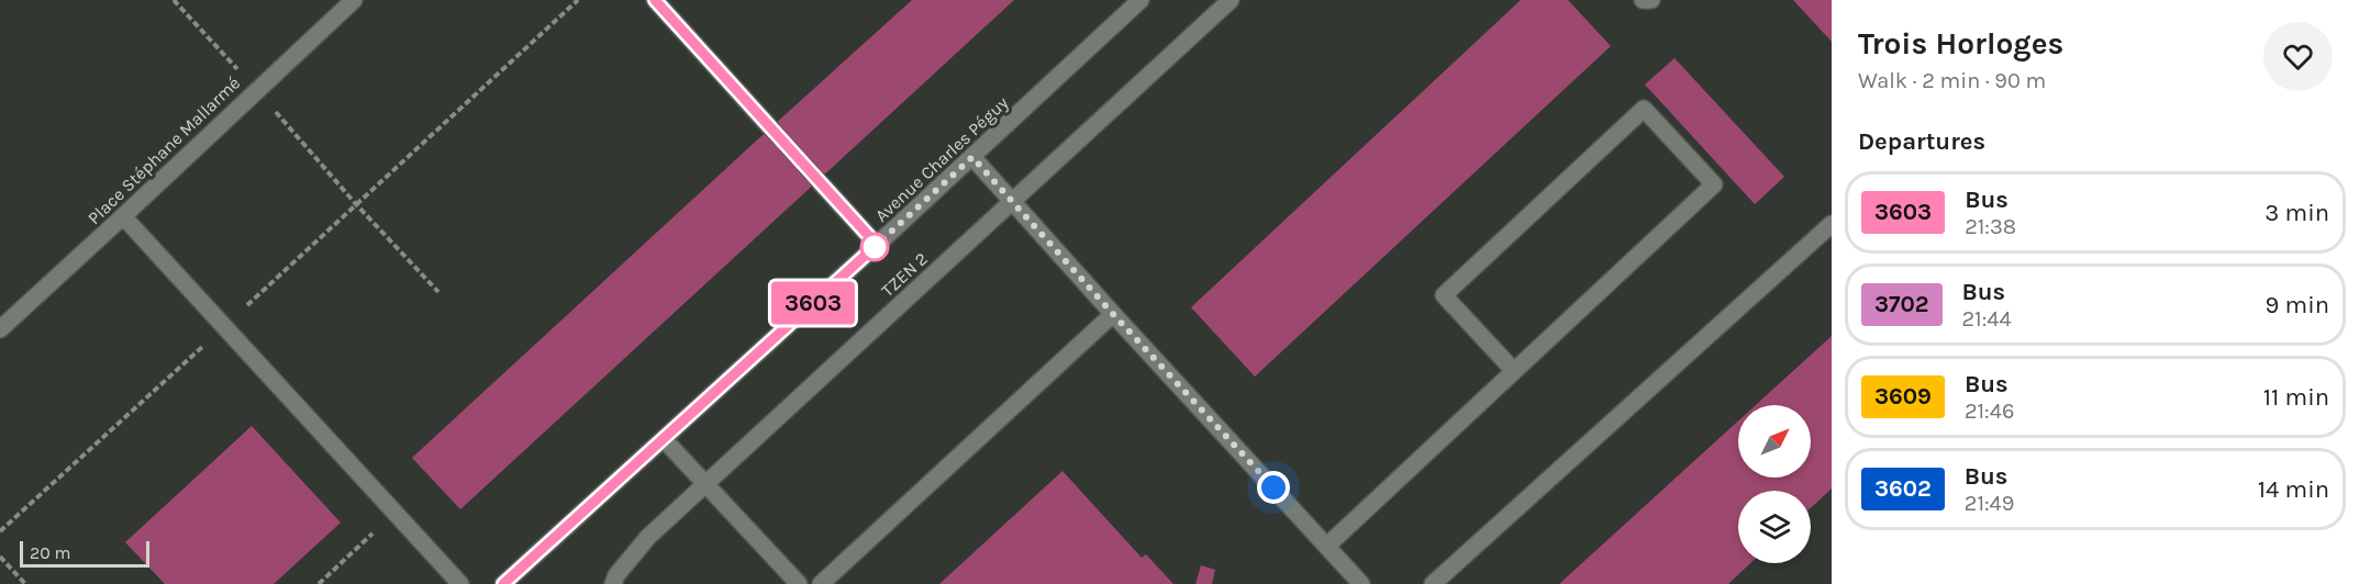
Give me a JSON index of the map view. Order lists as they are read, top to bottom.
{
  "streets": {
    "street": ["Place Stéphane Mallarmé", "Avenue Charles Péguy", "TZEN 2"]
  },
  "lines": ["bus line 3603"],
  "scale_bar": "20 m",
  "north": "top right",
  "page": {
    "on_map": "3603",
    "heading": [
      ["Trois Horloges", "Walk · 2 min · 90 m"],
      "Departures"
    ],
    "list": [
      {
        "mark": "3603",
        "name": "Bus",
        "note": "21:38",
        "value": "3 min"
      },
      {
        "mark": "3702",
        "name": "Bus",
        "note": "21:44",
        "value": "9 min"
      },
      {
        "mark": "3609",
        "name": "Bus",
        "note": "21:46",
        "value": "11 min"
      },
      {
        "mark": "3602",
        "name": "Bus",
        "note": "21:49",
        "value": "14 min"
      }
    ],
    "scale": "20 m"
  }
}
